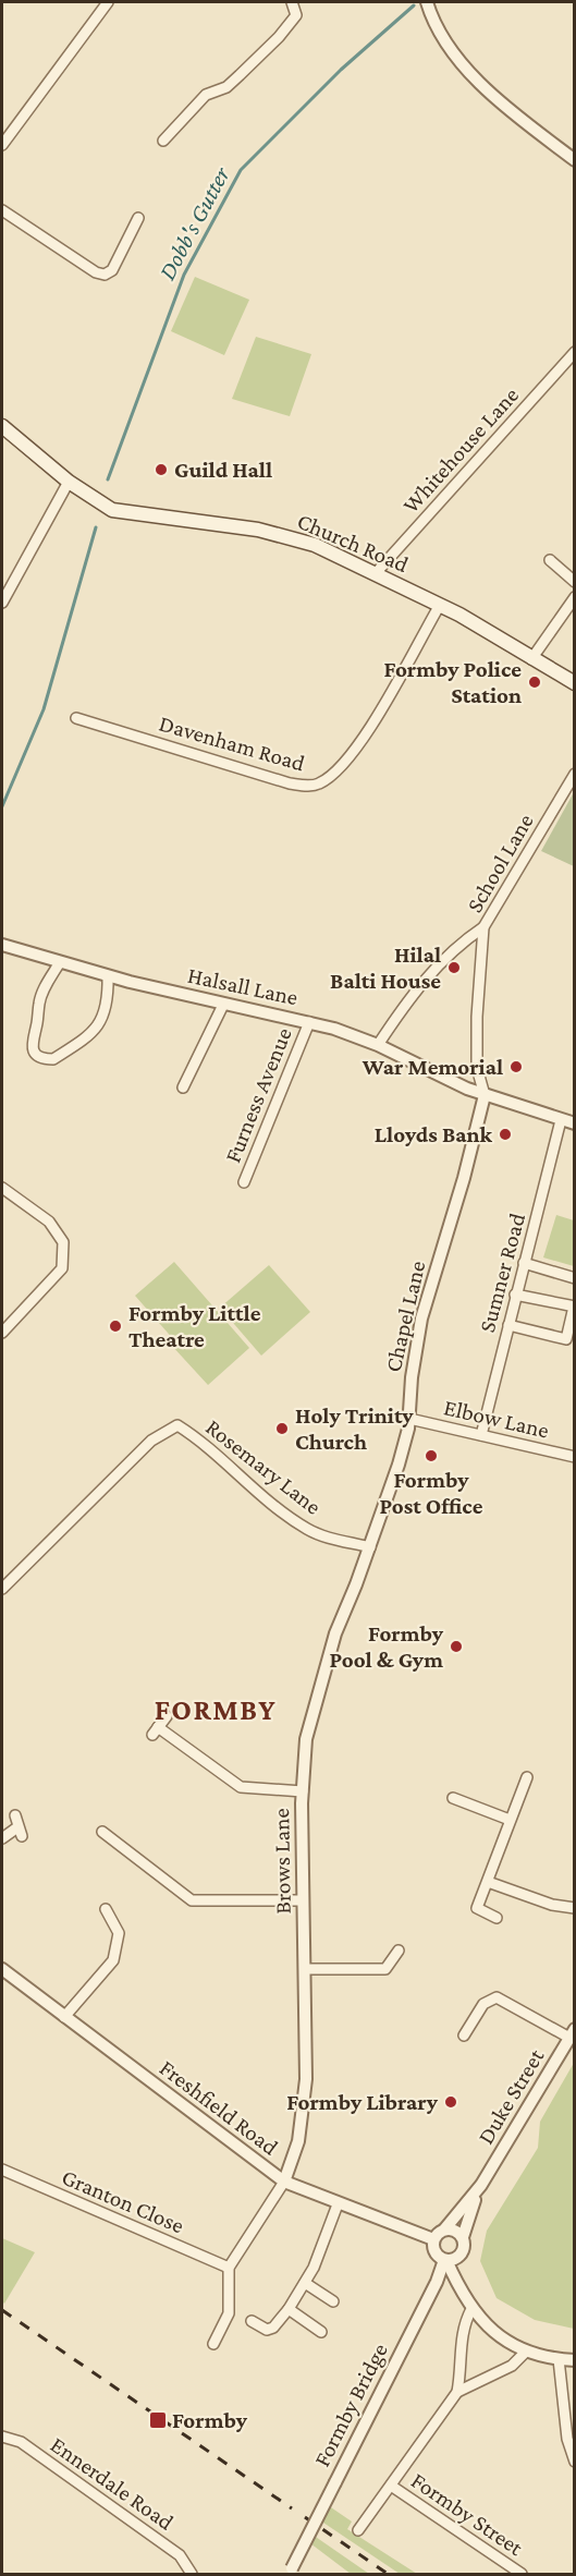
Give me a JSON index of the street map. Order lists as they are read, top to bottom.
{
  "streets": {
    "main road": ["Church Road"],
    "street": [
      "Whitehouse Lane",
      "Davenham Road",
      "School Lane",
      "Halsall Lane",
      "Furness Avenue",
      "Sumner Road",
      "Chapel Lane",
      "Elbow Lane",
      "Rosemary Lane",
      "Brows Lane",
      "Duke Street",
      "Freshfield Road",
      "Granton Close",
      "Formby Bridge",
      "Ennerdale Road",
      "Formby Street"
    ]
  },
  "crossings": [
    ["Whitehouse Lane", "Church Road"],
    ["Church Road", "Davenham Road"],
    ["School Lane", "Halsall Lane"],
    ["School Lane", "Chapel Lane"],
    ["Halsall Lane", "Furness Avenue"],
    ["Halsall Lane", "Sumner Road"],
    ["Halsall Lane", "Chapel Lane"],
    ["Sumner Road", "Elbow Lane"],
    ["Chapel Lane", "Elbow Lane"],
    ["Chapel Lane", "Rosemary Lane"],
    ["Chapel Lane", "Brows Lane"],
    ["Rosemary Lane", "Brows Lane"],
    ["Brows Lane", "Freshfield Road"],
    ["Duke Street", "Freshfield Road"],
    ["Duke Street", "Formby Bridge"],
    ["Freshfield Road", "Formby Bridge"]
  ],
  "districts": ["FORMBY"],
  "water": ["Dobb's Gutter"],
  "places": {
    "other": [
      "Guild Hall",
      "Formby Police Station",
      "Hilal Balti House",
      "War Memorial",
      "Lloyds Bank",
      "Formby Little Theatre",
      "Holy Trinity Church",
      "Formby Post Office",
      "Formby Pool & Gym",
      "Formby Library"
    ],
    "transit": ["Formby"]
  }
}
